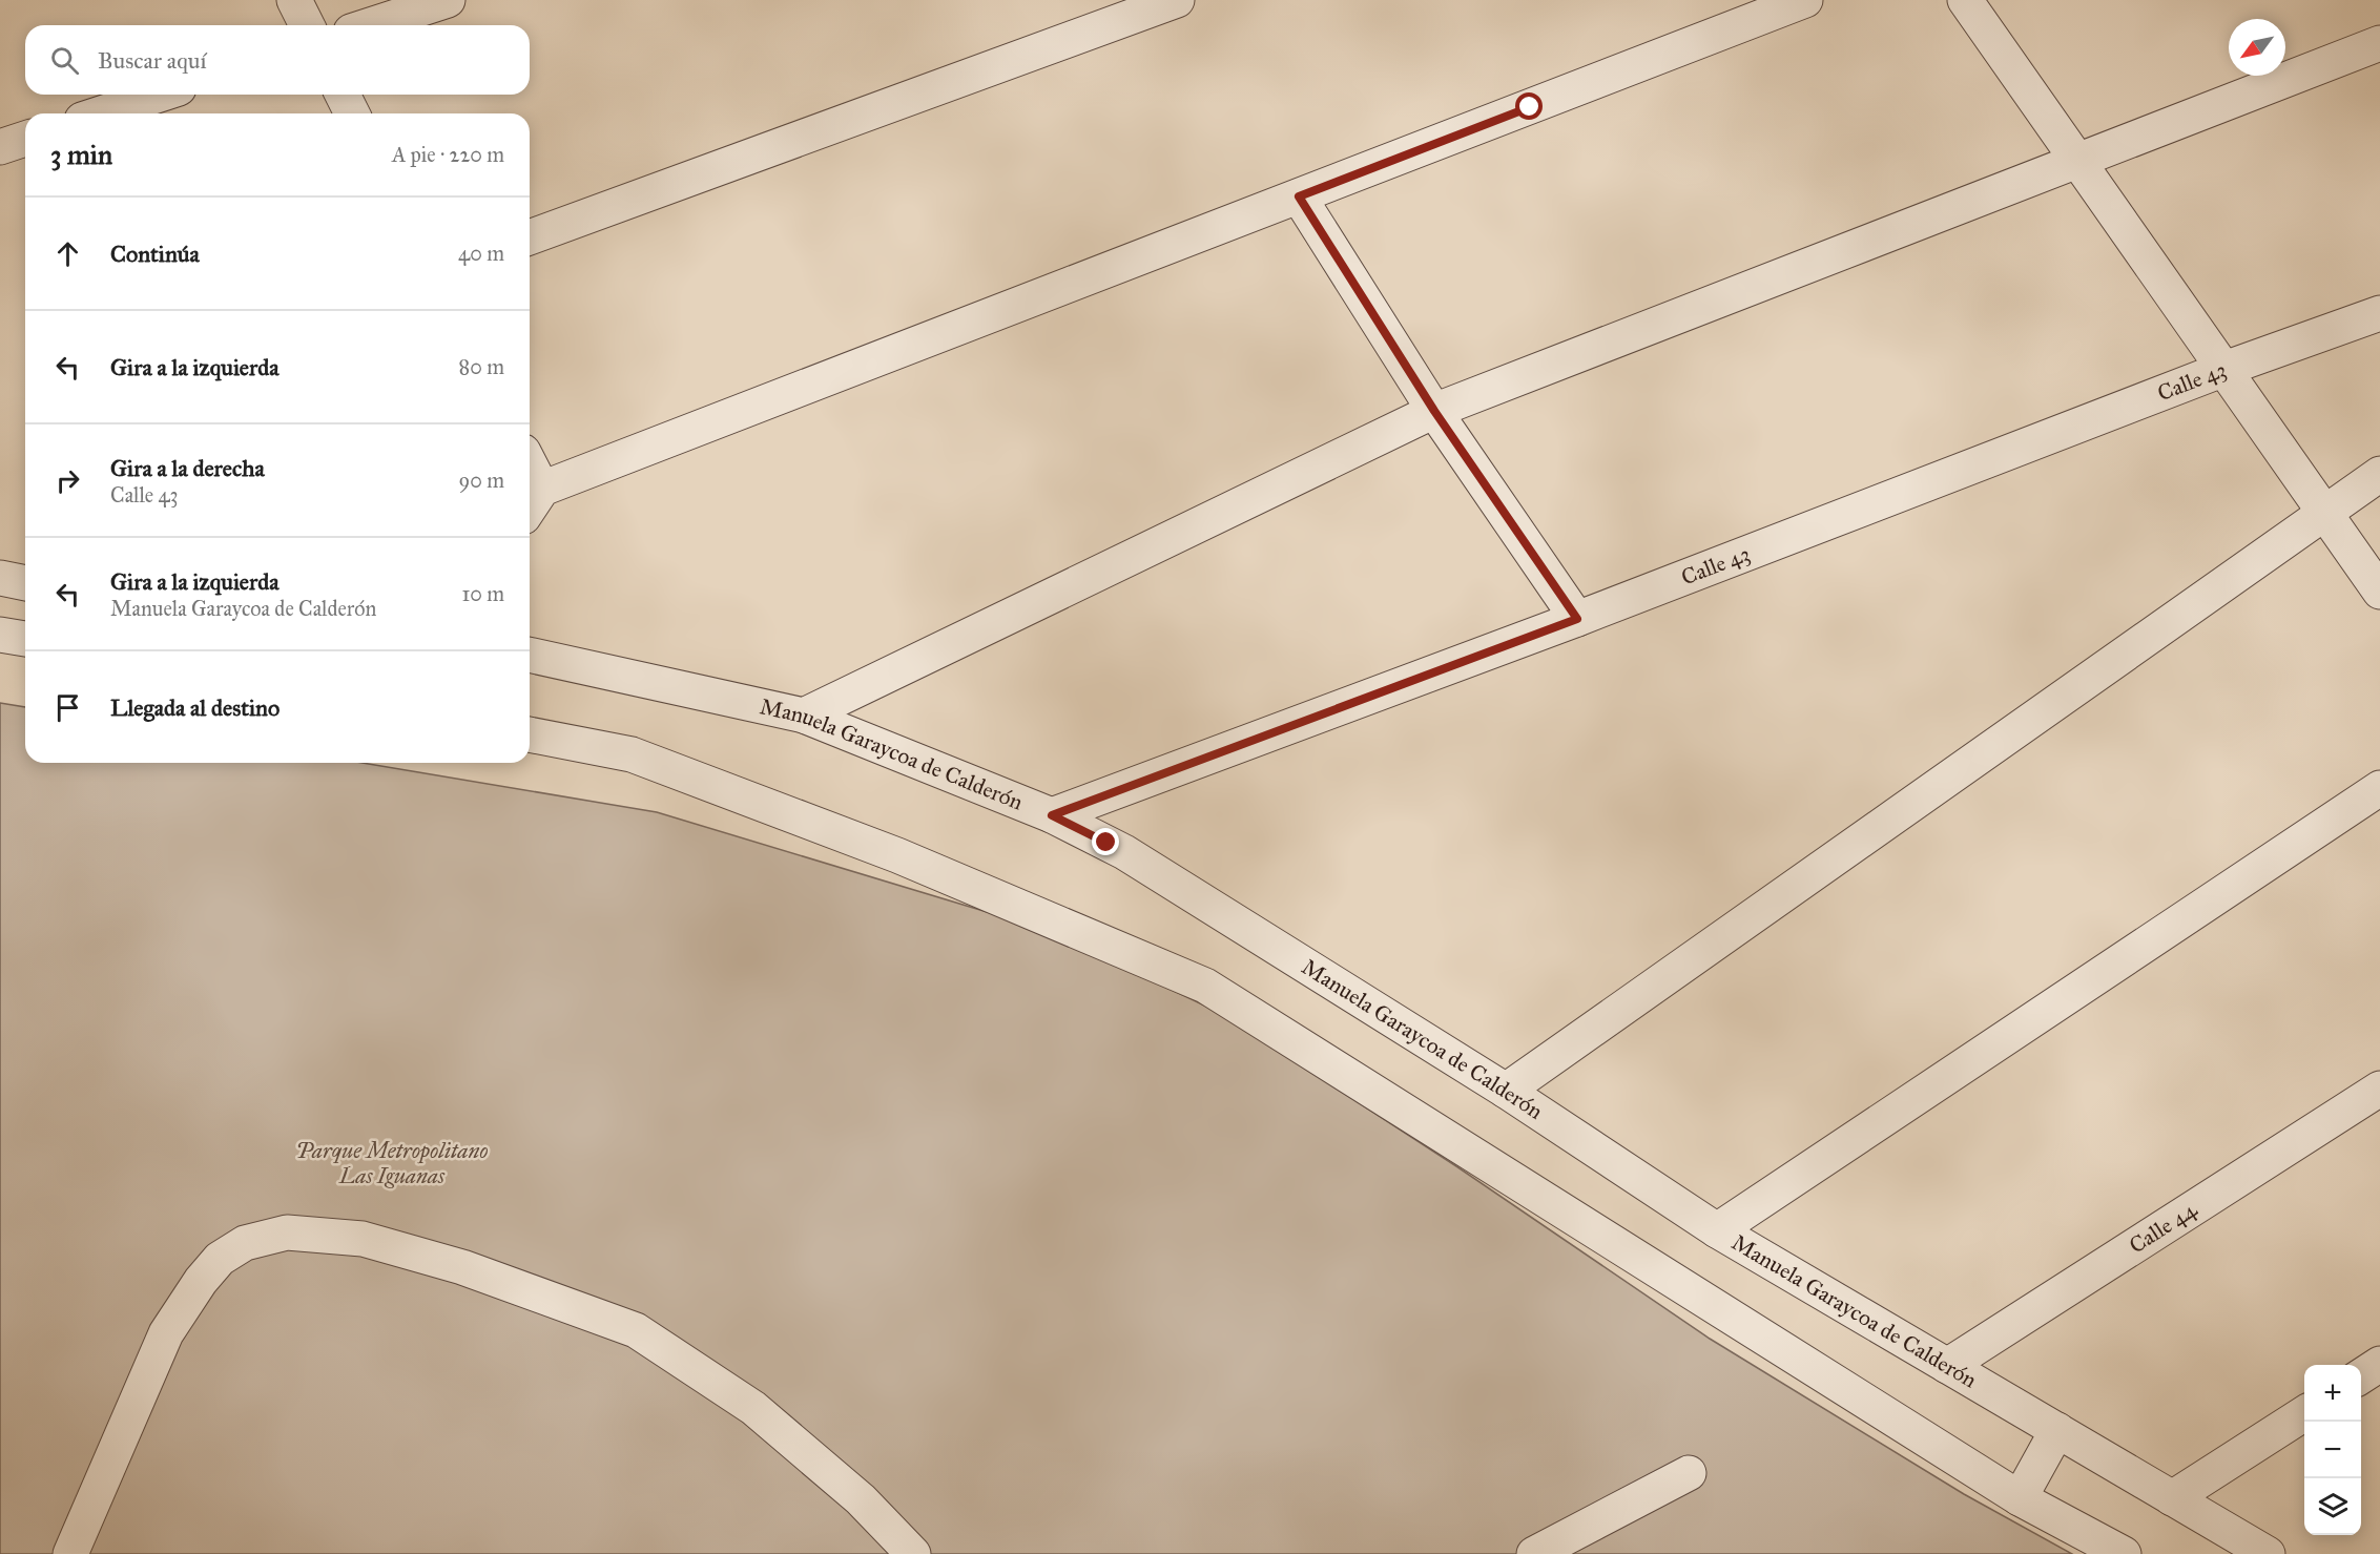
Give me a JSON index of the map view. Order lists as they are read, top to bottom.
{
  "streets": {
    "street": ["Calle 43", "Manuela Garaycoa de Calderón", "Calle 44"]
  },
  "crossings": [
    ["Calle 43", "Manuela Garaycoa de Calderón"],
    ["Manuela Garaycoa de Calderón", "Calle 44"]
  ],
  "parks": ["Parque Metropolitano Las Iguanas"],
  "north": "bottom left",
  "page": {
    "search": "Buscar aquí",
    "heading": ["3 min", "A pie · 220 m"],
    "list": [
      ["Continúa", "40 m"],
      ["Gira a la izquierda", "80 m"],
      ["Gira a la derecha", "Calle 43", "90 m"],
      ["Gira a la izquierda", "Manuela Garaycoa de Calderón", "10 m"],
      "Llegada al destino"
    ],
    "map_buttons": ["+", "−"]
  }
}
